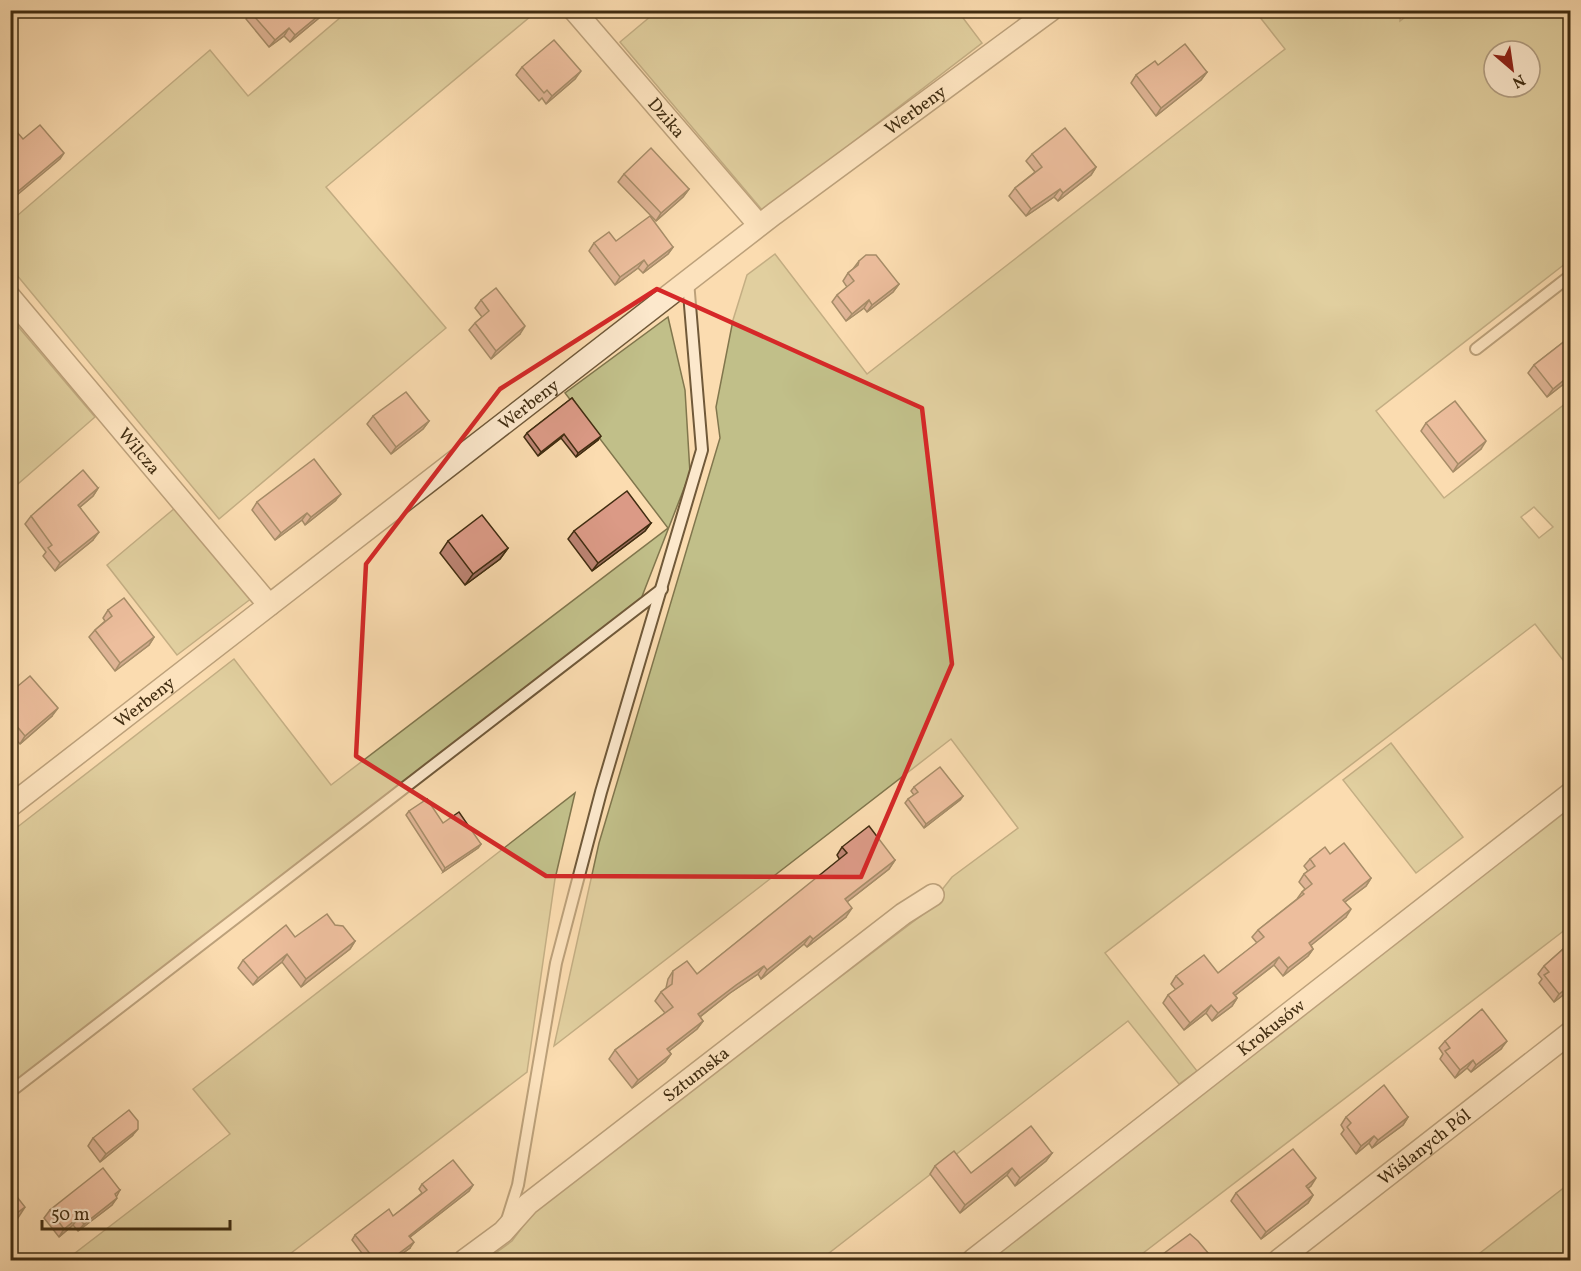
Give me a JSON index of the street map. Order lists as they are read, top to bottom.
{
  "streets": {
    "street": [
      "Werbeny",
      "Dzika",
      "Wilcza",
      "Krokusów",
      "Sztumska",
      "Wiślanych Pól"
    ]
  },
  "crossings": [
    ["Werbeny", "Dzika"],
    ["Werbeny", "Wilcza"]
  ],
  "scale_bar": "50 m",
  "north": "bottom right"
}
